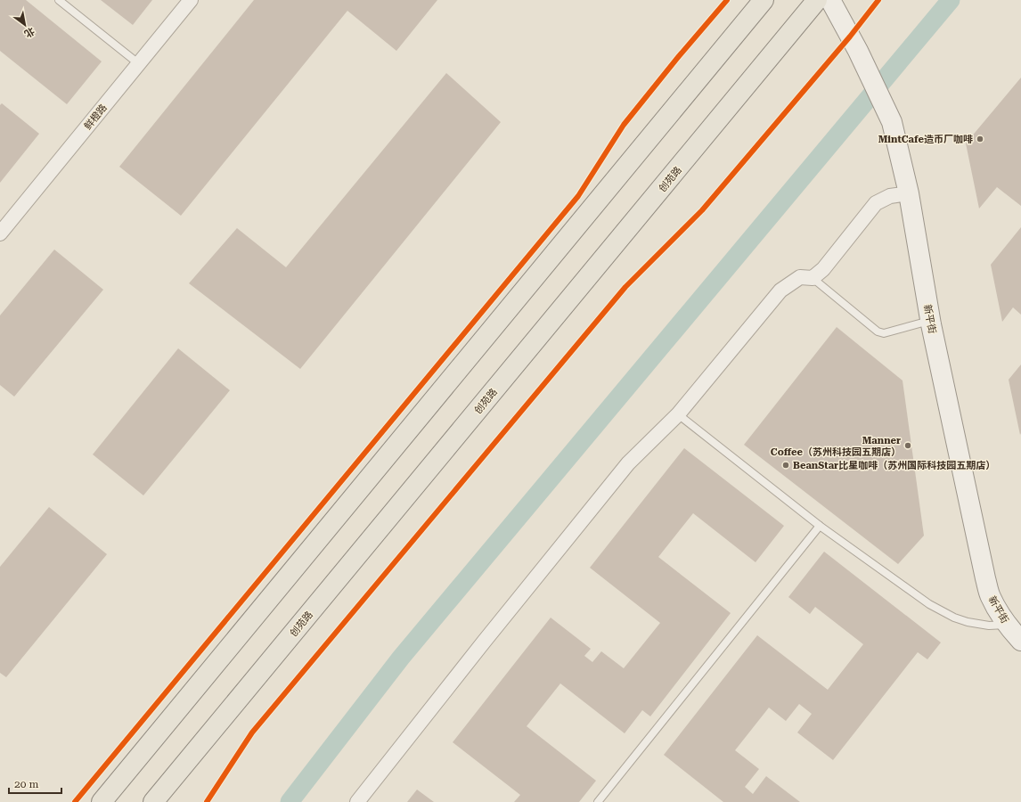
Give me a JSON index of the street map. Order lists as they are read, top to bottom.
{
  "streets": {
    "main road": ["创苑路", "新平街"],
    "street": ["鲜橙路"]
  },
  "places": ["MintCafe造币厂咖啡", "Manner Coffee（苏州科技园五期店）", "BeanStar比星咖啡（苏州国际科技园五期店）"],
  "scale_bar": "20 m",
  "north": "bottom right"
}
